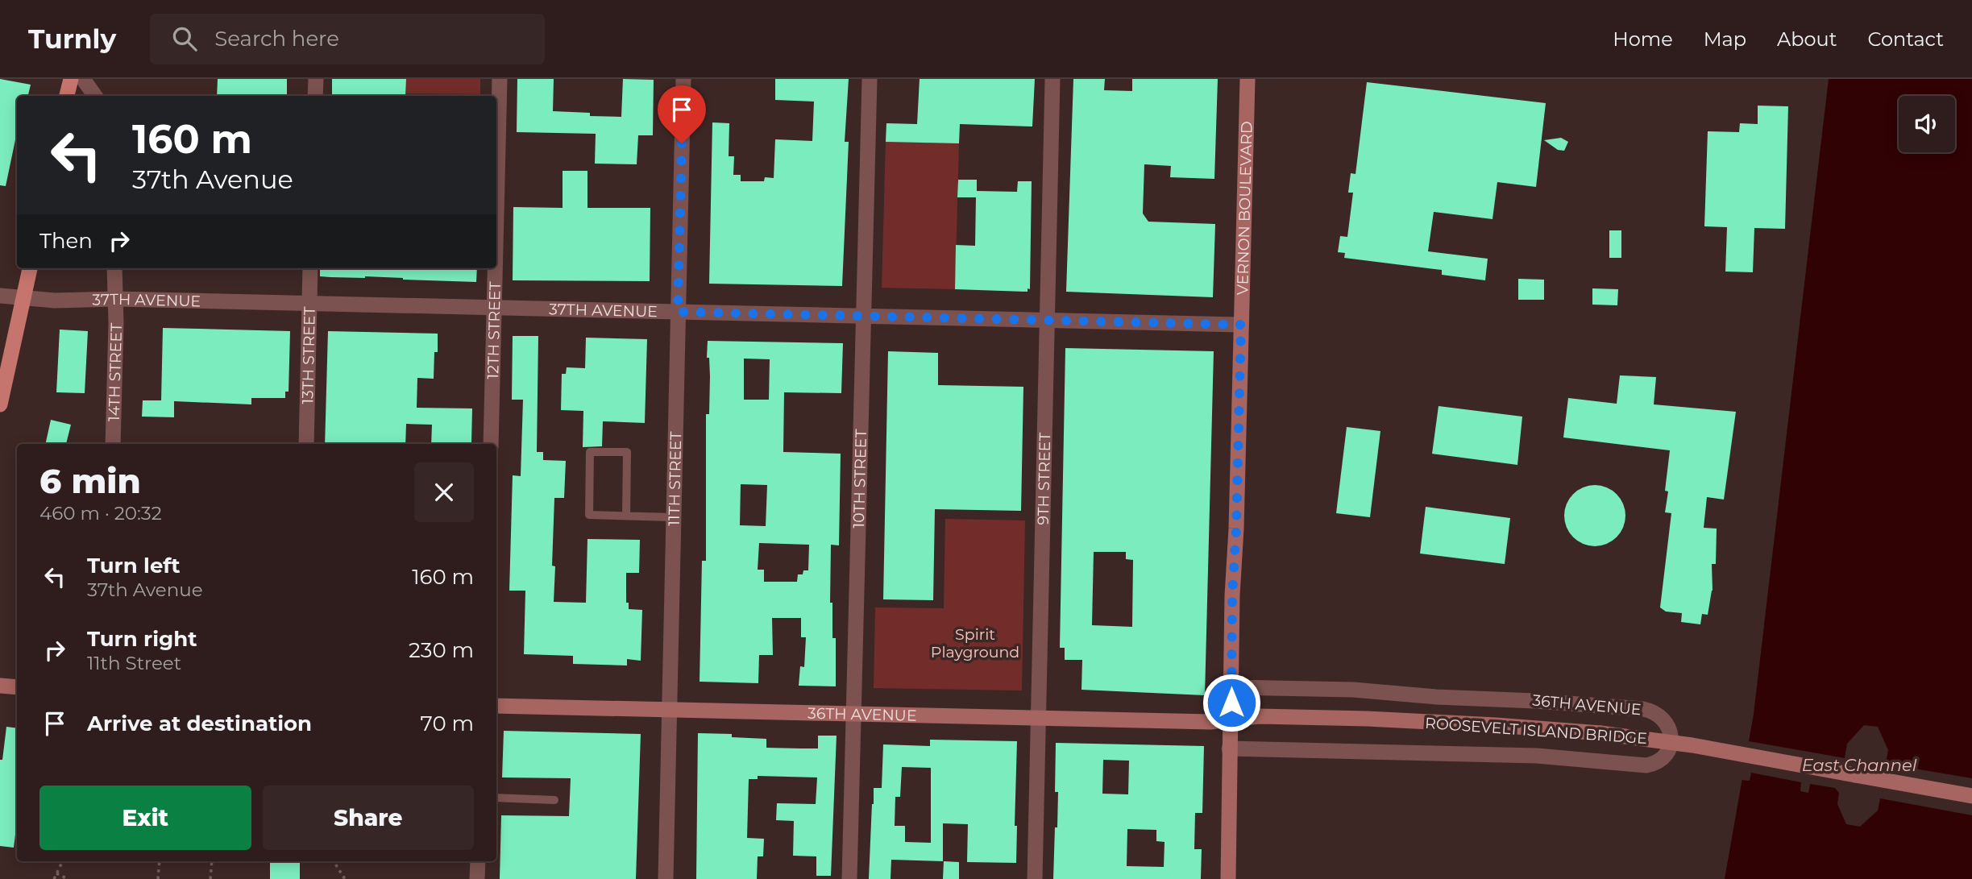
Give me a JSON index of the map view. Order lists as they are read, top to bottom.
{
  "streets": {
    "main road": ["VERNON BOULEVARD", "36TH AVENUE", "ROOSEVELT ISLAND BRIDGE"],
    "street": [
      "37TH AVENUE",
      "12TH STREET",
      "13TH STREET",
      "14TH STREET",
      "11TH STREET",
      "10TH STREET",
      "9TH STREET"
    ]
  },
  "crossings": [
    ["VERNON BOULEVARD", "37TH AVENUE"],
    ["VERNON BOULEVARD", "36TH AVENUE"],
    ["VERNON BOULEVARD", "ROOSEVELT ISLAND BRIDGE"],
    ["37TH AVENUE", "12TH STREET"],
    ["37TH AVENUE", "13TH STREET"],
    ["37TH AVENUE", "14TH STREET"],
    ["37TH AVENUE", "11TH STREET"],
    ["37TH AVENUE", "10TH STREET"],
    ["37TH AVENUE", "9TH STREET"],
    ["11TH STREET", "36TH AVENUE"],
    ["10TH STREET", "36TH AVENUE"],
    ["9TH STREET", "36TH AVENUE"],
    ["36TH AVENUE", "ROOSEVELT ISLAND BRIDGE"]
  ],
  "water": ["East Channel"],
  "parks": ["Spirit Playground"],
  "page": {
    "header": "Turnly",
    "search": "Search here",
    "nav": [
      "Home",
      "Map",
      "About",
      "Contact"
    ],
    "turn": ["160 m", "37th Avenue"],
    "then": "Then",
    "heading": ["6 min", "460 m · 20:32"],
    "list": [
      {
        "name": "Turn left",
        "note": "37th Avenue",
        "value": "160 m"
      },
      {
        "name": "Turn right",
        "note": "11th Street",
        "value": "230 m"
      },
      {
        "name": "Arrive at destination",
        "value": "70 m"
      }
    ],
    "buttons": ["Exit", "Share"]
  }
}
